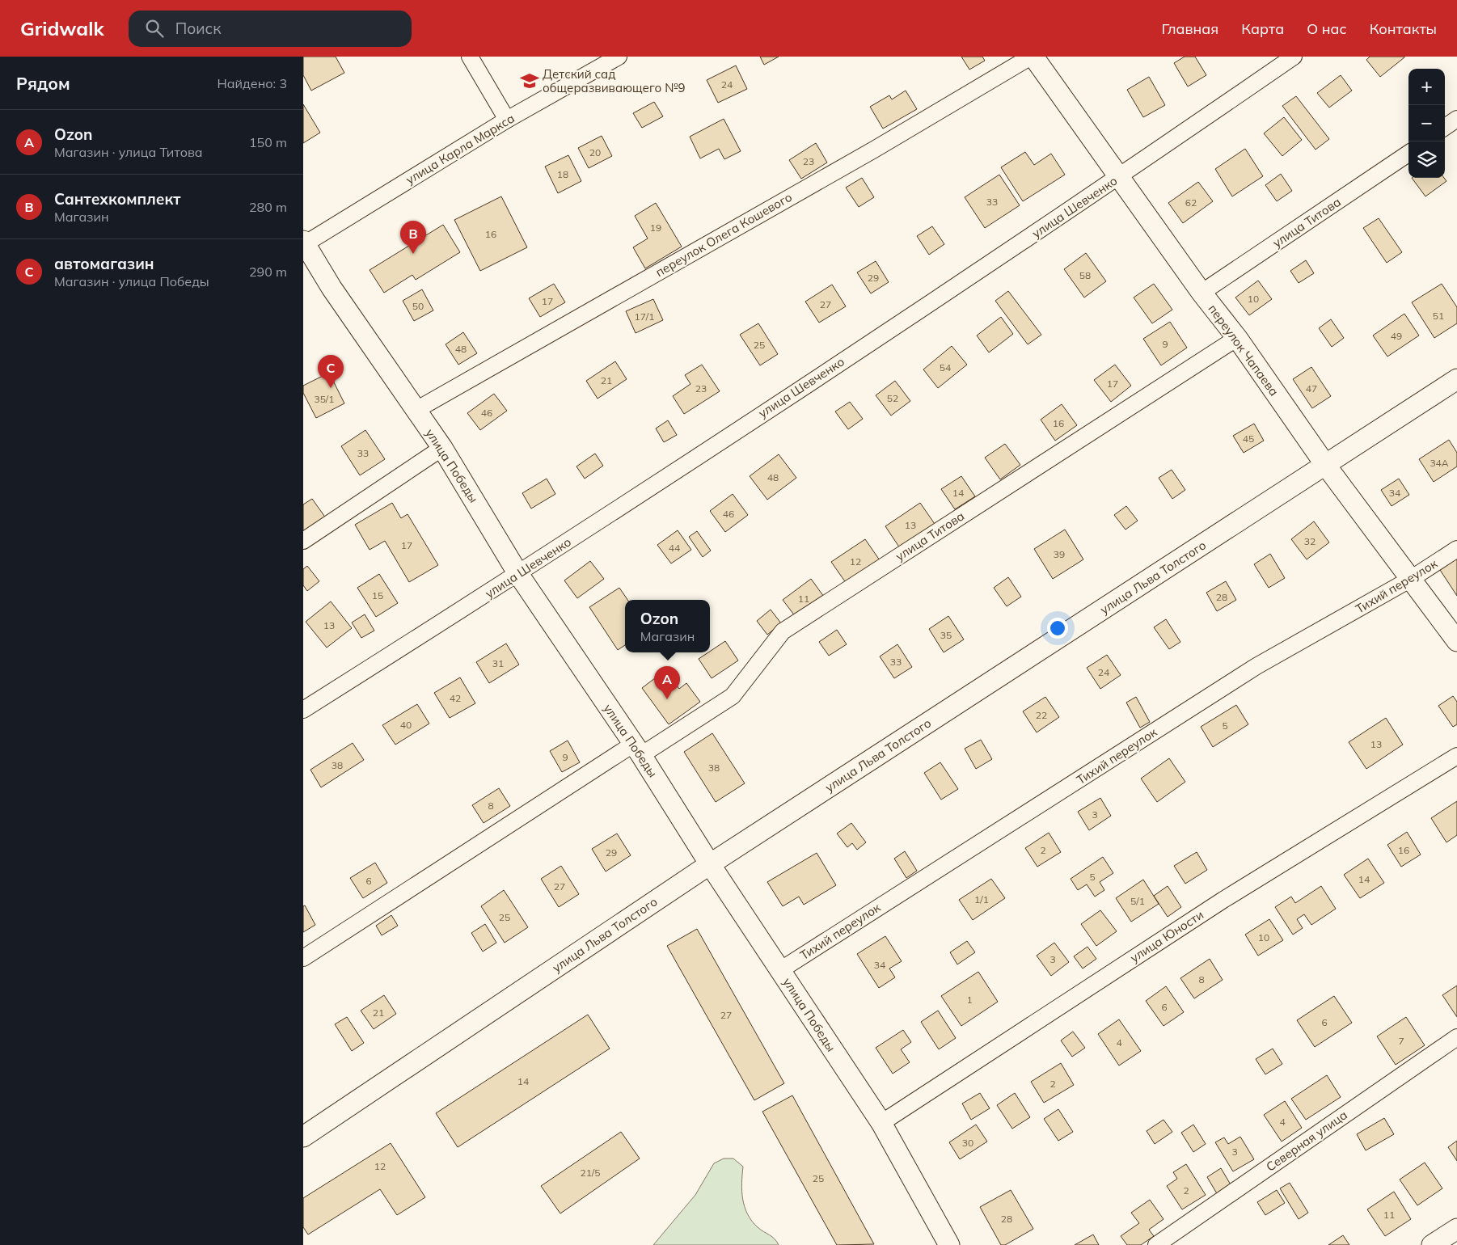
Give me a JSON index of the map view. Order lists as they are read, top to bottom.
{
  "streets": {
    "street": [
      "улица Карла Маркса",
      "улица Шевченко",
      "улица Титова",
      "переулок Олега Кошевого",
      "переулок Чапаева",
      "улица Победы",
      "улица Льва Толстого",
      "Тихий переулок",
      "улица Юности",
      "Северная улица"
    ]
  },
  "crossings": [
    ["улица Карла Маркса", "улица Победы"],
    ["улица Шевченко", "переулок Чапаева"],
    ["улица Шевченко", "улица Победы"],
    ["улица Титова", "переулок Чапаева"],
    ["улица Титова", "улица Победы"],
    ["переулок Олега Кошевого", "переулок Чапаева"],
    ["переулок Олега Кошевого", "улица Победы"],
    ["переулок Чапаева", "улица Льва Толстого"],
    ["переулок Чапаева", "Тихий переулок"],
    ["улица Победы", "улица Льва Толстого"],
    ["улица Победы", "Тихий переулок"],
    ["улица Победы", "улица Юности"]
  ],
  "places": {
    "school or university": ["Детский сад общеразвивающего №9"]
  },
  "house_numbers": [
    "24",
    "20",
    "23",
    "18",
    "33",
    "62",
    "19",
    "16",
    "58",
    "29",
    "10",
    "17",
    "27",
    "50",
    "51",
    "17/1",
    "49",
    "9",
    "25",
    "48",
    "54",
    "21",
    "17",
    "23",
    "47",
    "52",
    "35/1",
    "46",
    "16",
    "45",
    "33",
    "34А",
    "48",
    "14",
    "34",
    "46",
    "13",
    "32",
    "17",
    "44",
    "39",
    "12",
    "15",
    "28",
    "11",
    "13",
    "35",
    "33",
    "31",
    "24",
    "42",
    "22",
    "40",
    "5",
    "13",
    "9",
    "38",
    "38",
    "8",
    "3",
    "2",
    "16",
    "29",
    "5",
    "14",
    "6",
    "27",
    "1/1",
    "5/1",
    "25",
    "10",
    "3",
    "34",
    "8",
    "1",
    "6",
    "21",
    "27",
    "6",
    "7",
    "4",
    "14",
    "2",
    "4",
    "30",
    "3",
    "12",
    "21/5",
    "25",
    "2",
    "11",
    "28"
  ],
  "page": {
    "header": "Gridwalk",
    "search": "Поиск",
    "nav": [
      "Главная",
      "Карта",
      "О нас",
      "Контакты"
    ],
    "heading": ["Рядом", "Найдено: 3"],
    "map_buttons": ["+", "−"],
    "list": [
      {
        "mark": "A",
        "name": "Ozon",
        "note": "Магазин · улица Титова",
        "value": "150 m"
      },
      {
        "mark": "B",
        "name": "Сантехкомплект",
        "note": "Магазин",
        "value": "280 m"
      },
      {
        "mark": "C",
        "name": "автомагазин",
        "note": "Магазин · улица Победы",
        "value": "290 m"
      }
    ],
    "pins": ["B", "C", "A"],
    "popup": ["Ozon", "Магазин"]
  }
}
